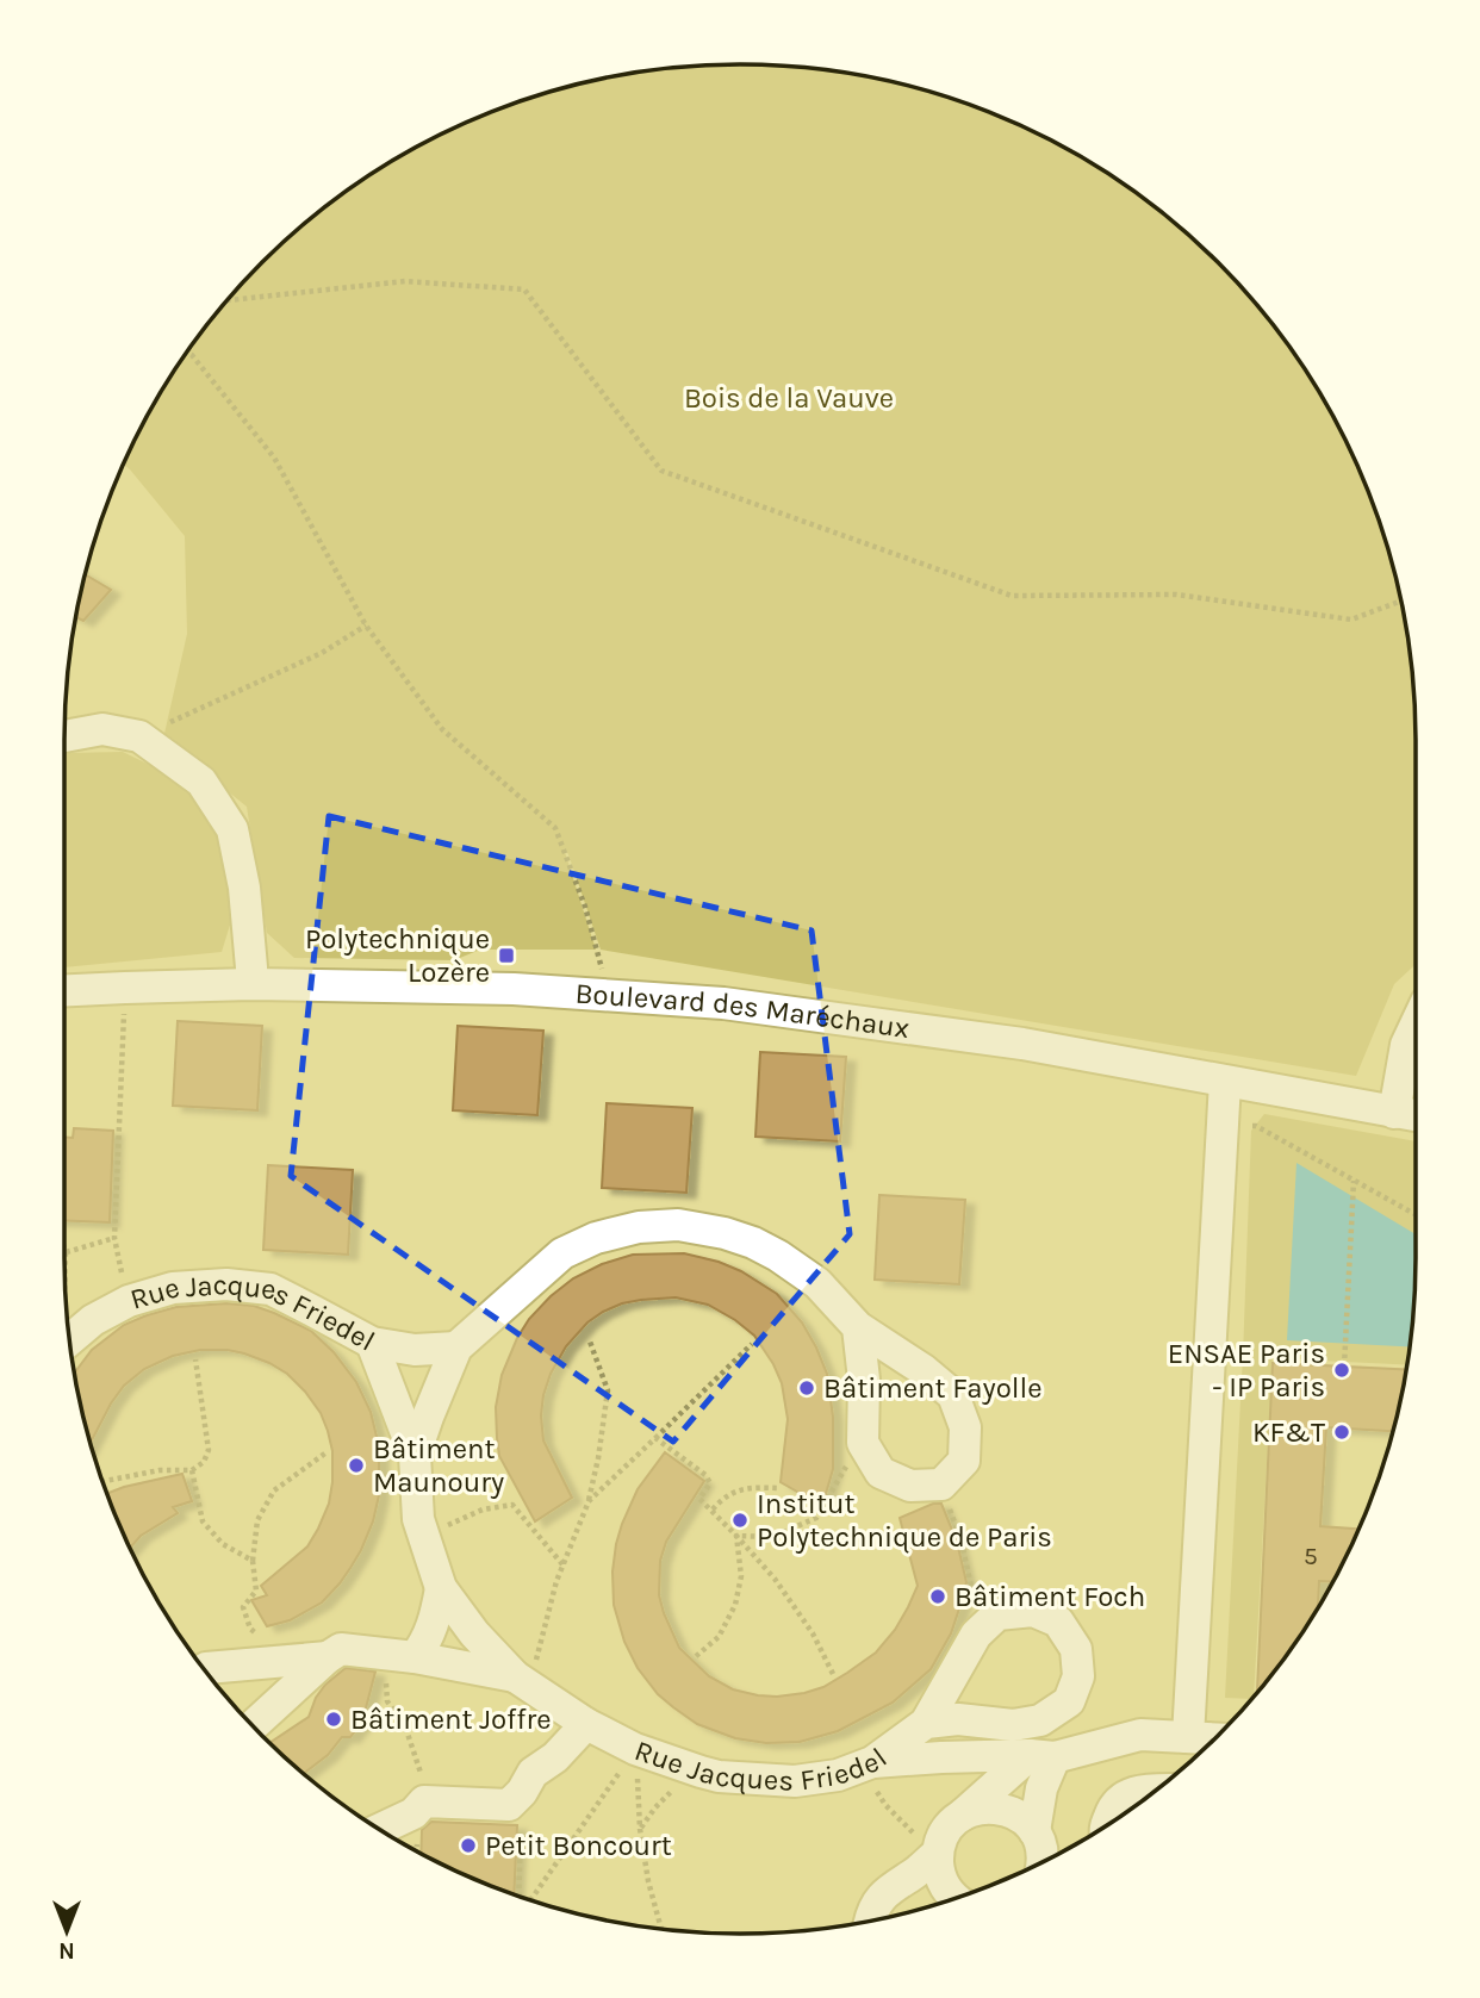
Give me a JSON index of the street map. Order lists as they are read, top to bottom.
{
  "streets": {
    "street": ["Boulevard des Maréchaux", "Rue Jacques Friedel"]
  },
  "parks": ["Bois de la Vauve"],
  "places": {
    "transit": ["Polytechnique Lozère"],
    "other": [
      "ENSAE Paris - IP Paris",
      "Bâtiment Fayolle",
      "KF&T",
      "Bâtiment Maunoury",
      "Institut Polytechnique de Paris",
      "Bâtiment Foch",
      "Bâtiment Joffre",
      "Petit Boncourt"
    ]
  },
  "house_numbers": ["5"],
  "north": "bottom"
}
